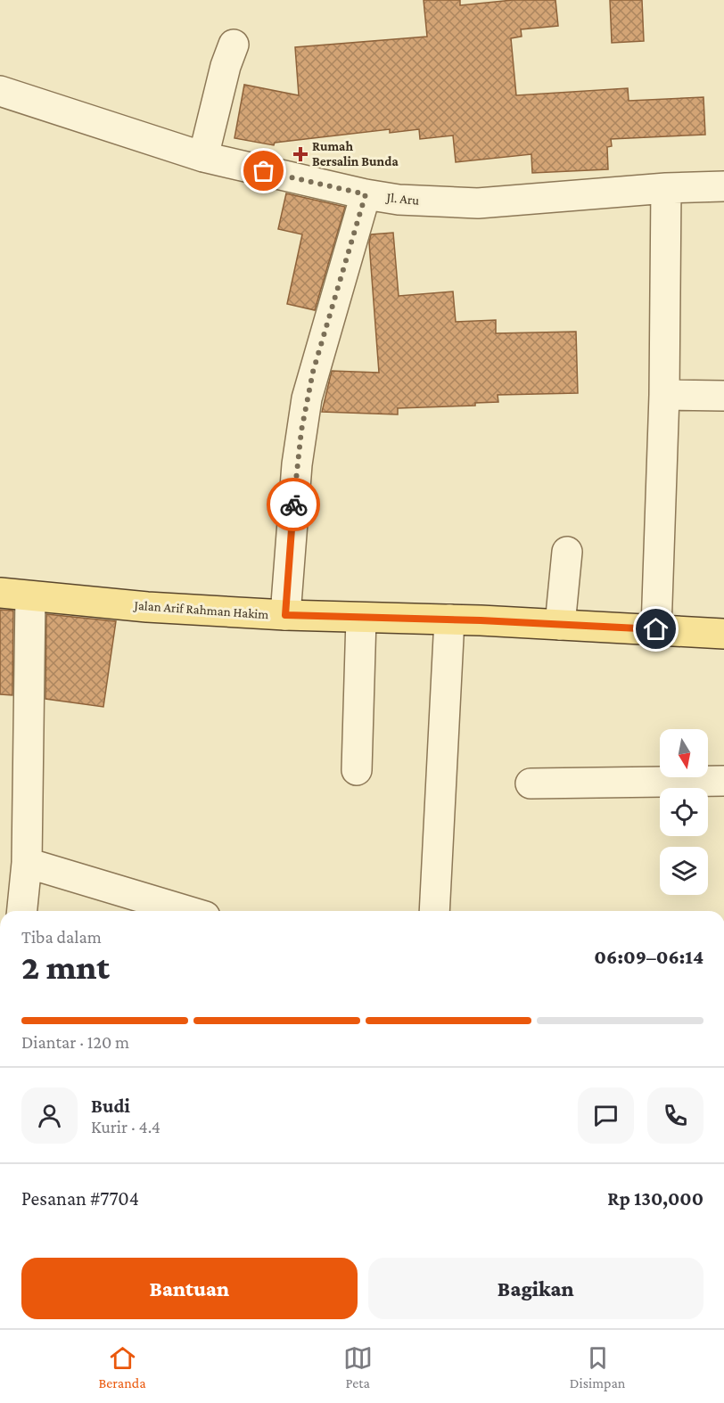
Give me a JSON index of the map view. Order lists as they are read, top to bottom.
{
  "streets": {
    "main road": ["Jalan Arif Rahman Hakim"],
    "street": ["Jl. Aru"]
  },
  "places": {
    "health": ["Rumah Bersalin Bunda"]
  },
  "north": "bottom",
  "page": {
    "heading": ["2 mnt", "Tiba dalam", "06:09–06:14"],
    "panel": [
      "Budi",
      "Kurir · 4.4",
      "Pesanan #7704",
      "Rp 130,000"
    ],
    "bar": "Diantar · 120 m",
    "buttons": ["Bantuan", "Bagikan"],
    "tabs": ["Beranda", "Peta", "Disimpan"]
  }
}
